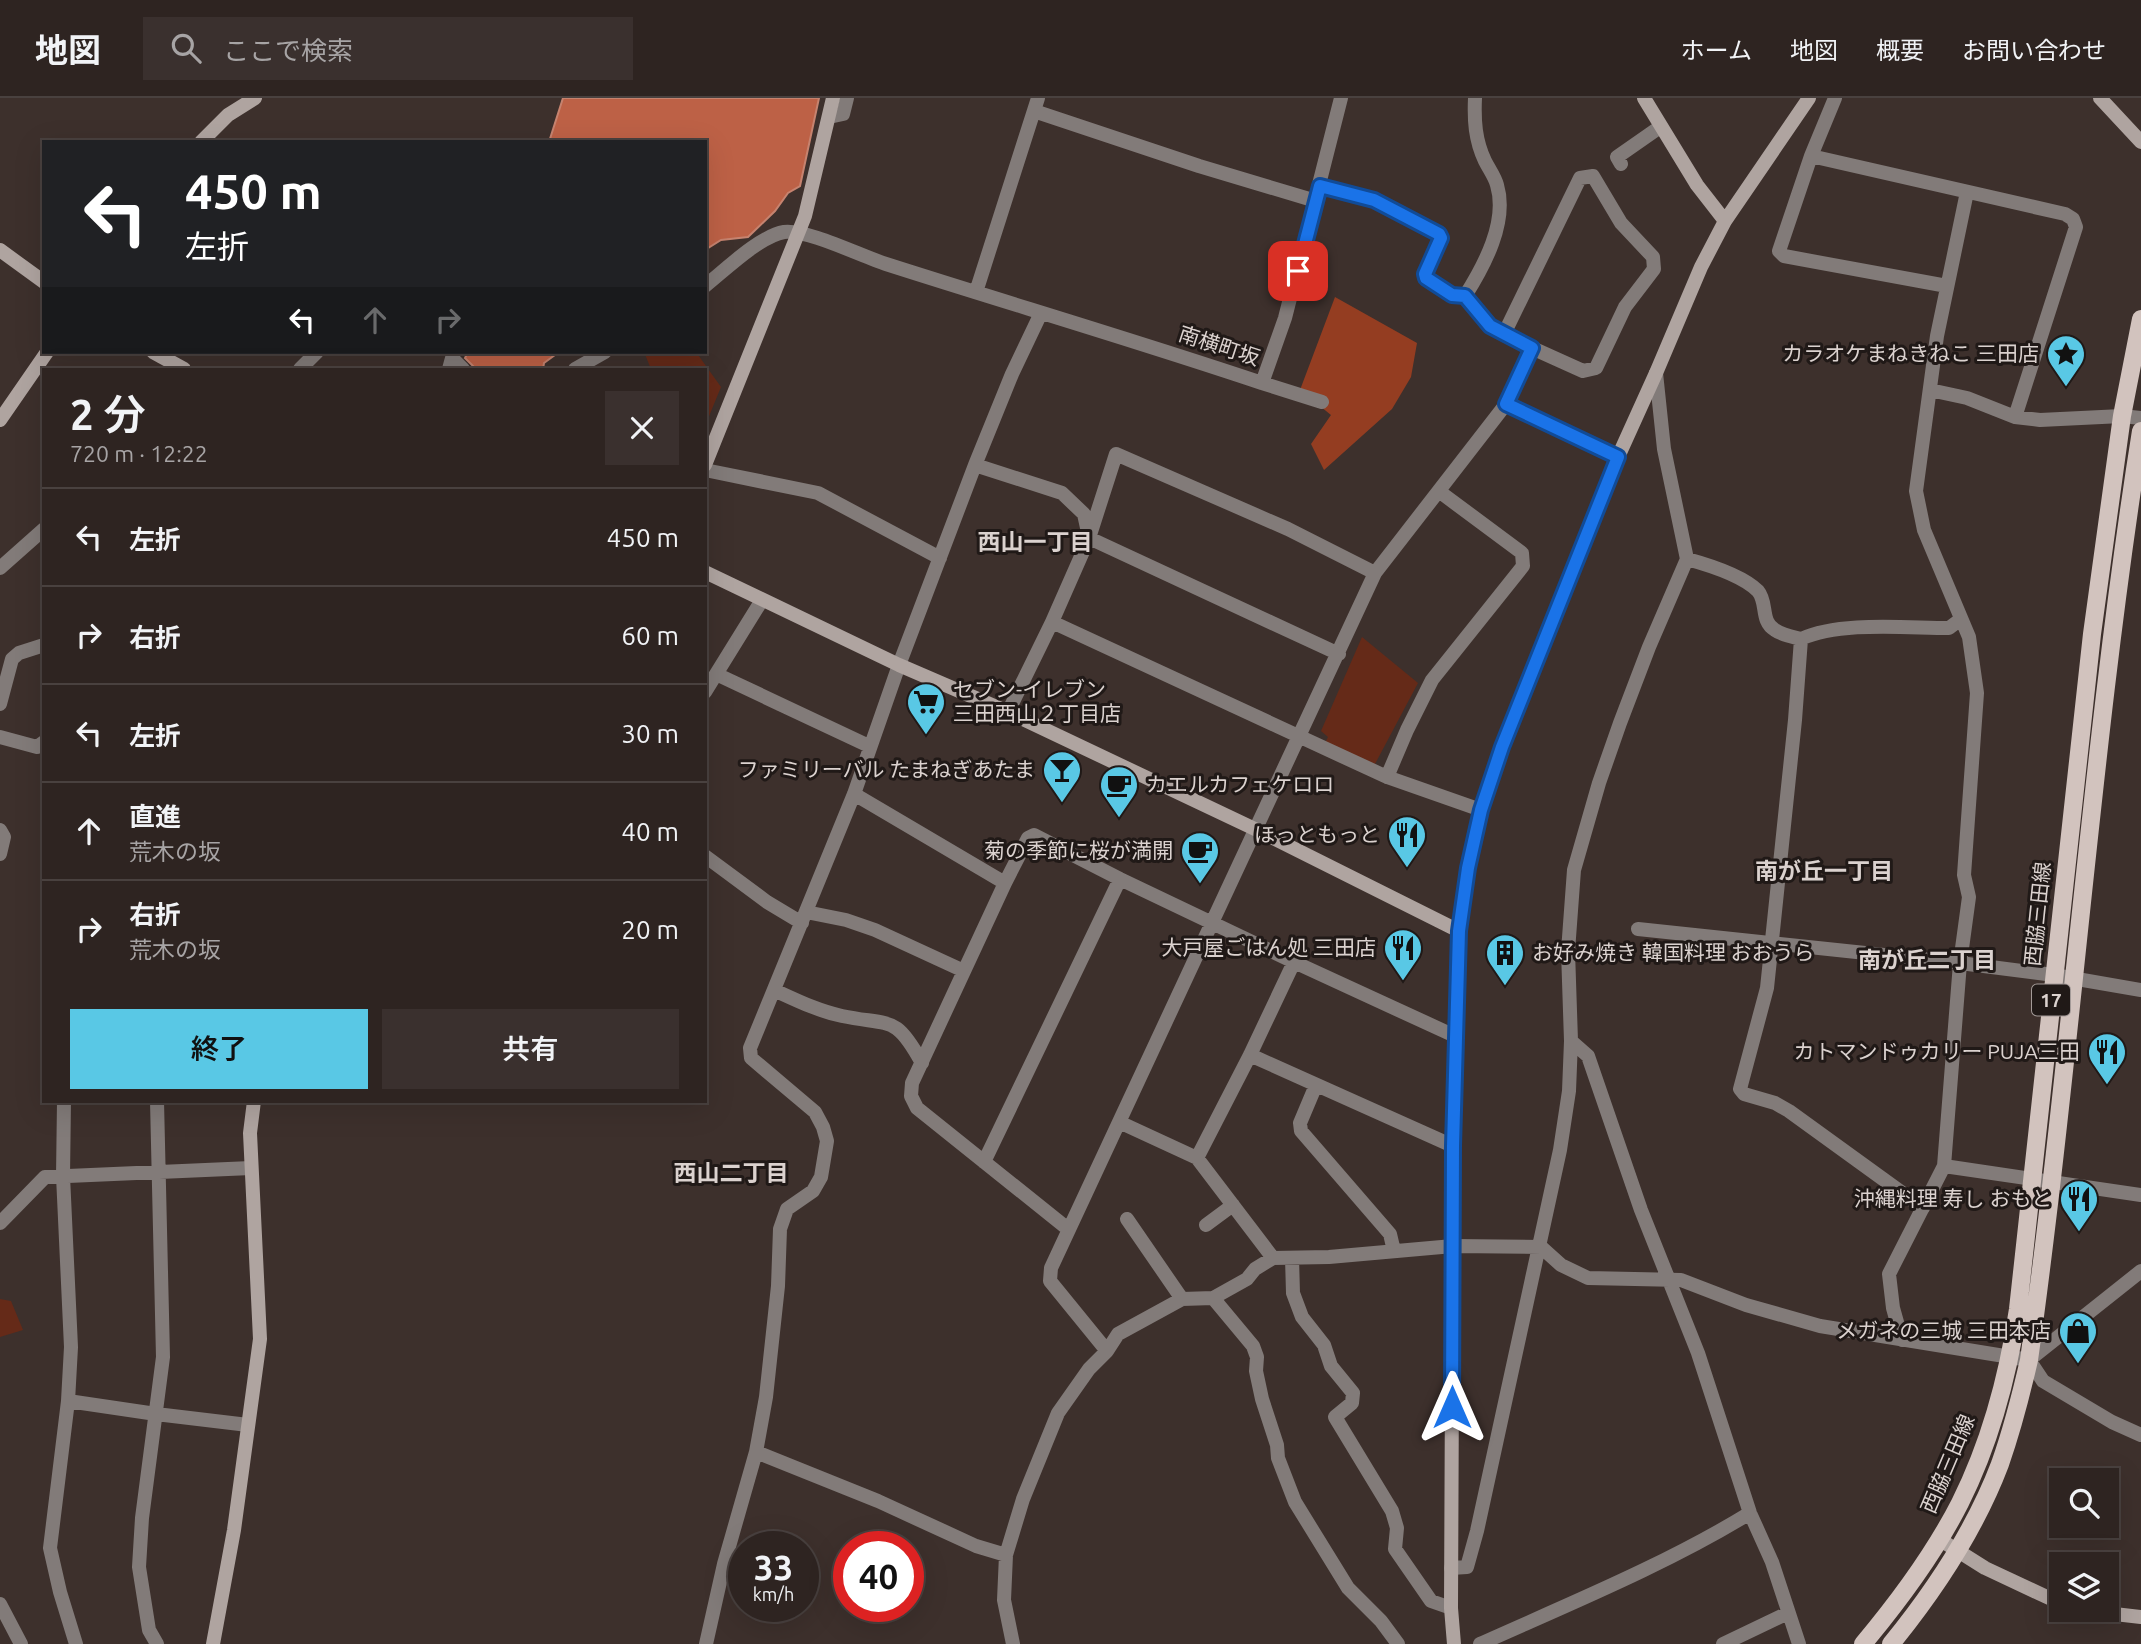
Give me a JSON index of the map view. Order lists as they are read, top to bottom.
{
  "streets": {
    "main road": ["西脇三田線", "17"],
    "street": ["南横町坂"]
  },
  "districts": [
    "西山一丁目",
    "南が丘一丁目",
    "南が丘二丁目",
    "西山二丁目"
  ],
  "places": {
    "place": ["カラオケまねきねこ 三田店"],
    "supermarket": ["セブン-イレブン 三田西山２丁目店"],
    "bar": ["ファミリーバル たまねぎあたま"],
    "cafe": ["カエルカフェケロロ", "菊の季節に桜が満開"],
    "restaurant": [
      "ほっともっと",
      "大戸屋ごはん処 三田店",
      "カトマンドゥカリー PUJA三田",
      "沖縄料理 寿し おもと"
    ],
    "building": ["お好み焼き 韓国料理 おおうら"],
    "shop": ["メガネの三城 三田本店"]
  },
  "page": {
    "header": "地図",
    "search": "ここで検索",
    "nav": [
      "ホーム",
      "地図",
      "概要",
      "お問い合わせ"
    ],
    "turn": ["450 m", "左折"],
    "heading": ["2 分", "720 m · 12:22"],
    "list": [
      {
        "name": "左折",
        "value": "450 m"
      },
      {
        "name": "右折",
        "value": "60 m"
      },
      {
        "name": "左折",
        "value": "30 m"
      },
      {
        "name": "直進",
        "note": "荒木の坂",
        "value": "40 m"
      },
      {
        "name": "右折",
        "note": "荒木の坂",
        "value": "20 m"
      }
    ],
    "buttons": ["終了", "共有"],
    "speed": "33 km/h",
    "limit": "40"
  }
}
